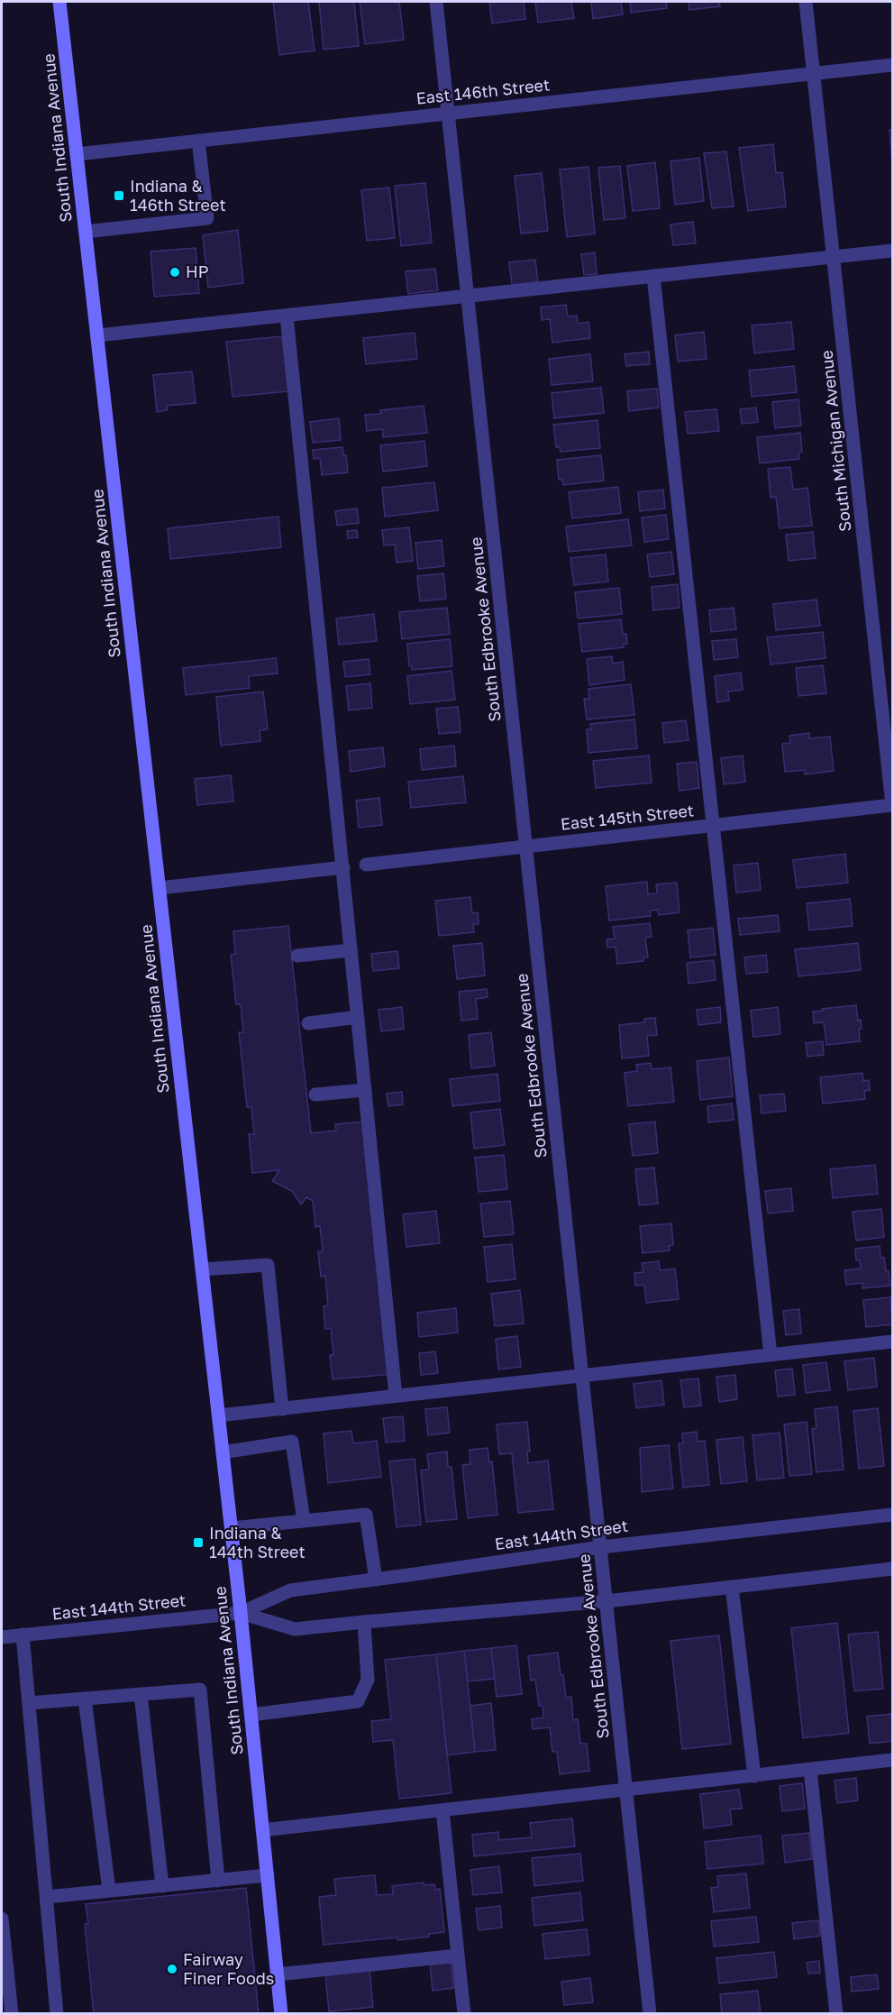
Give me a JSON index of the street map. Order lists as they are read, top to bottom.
{
  "streets": {
    "main road": ["South Indiana Avenue"],
    "street": [
      "East 146th Street",
      "South Michigan Avenue",
      "South Edbrooke Avenue",
      "East 145th Street",
      "East 144th Street"
    ]
  },
  "crossings": [
    ["East 146th Street", "South Indiana Avenue"],
    ["East 146th Street", "South Michigan Avenue"],
    ["East 146th Street", "South Edbrooke Avenue"],
    ["South Indiana Avenue", "East 144th Street"],
    ["South Michigan Avenue", "East 145th Street"],
    ["South Edbrooke Avenue", "East 145th Street"],
    ["South Edbrooke Avenue", "East 144th Street"]
  ],
  "places": {
    "transit": ["Indiana & 146th Street", "Indiana & 144th Street"],
    "other": ["HP", "Fairway Finer Foods"]
  }
}
